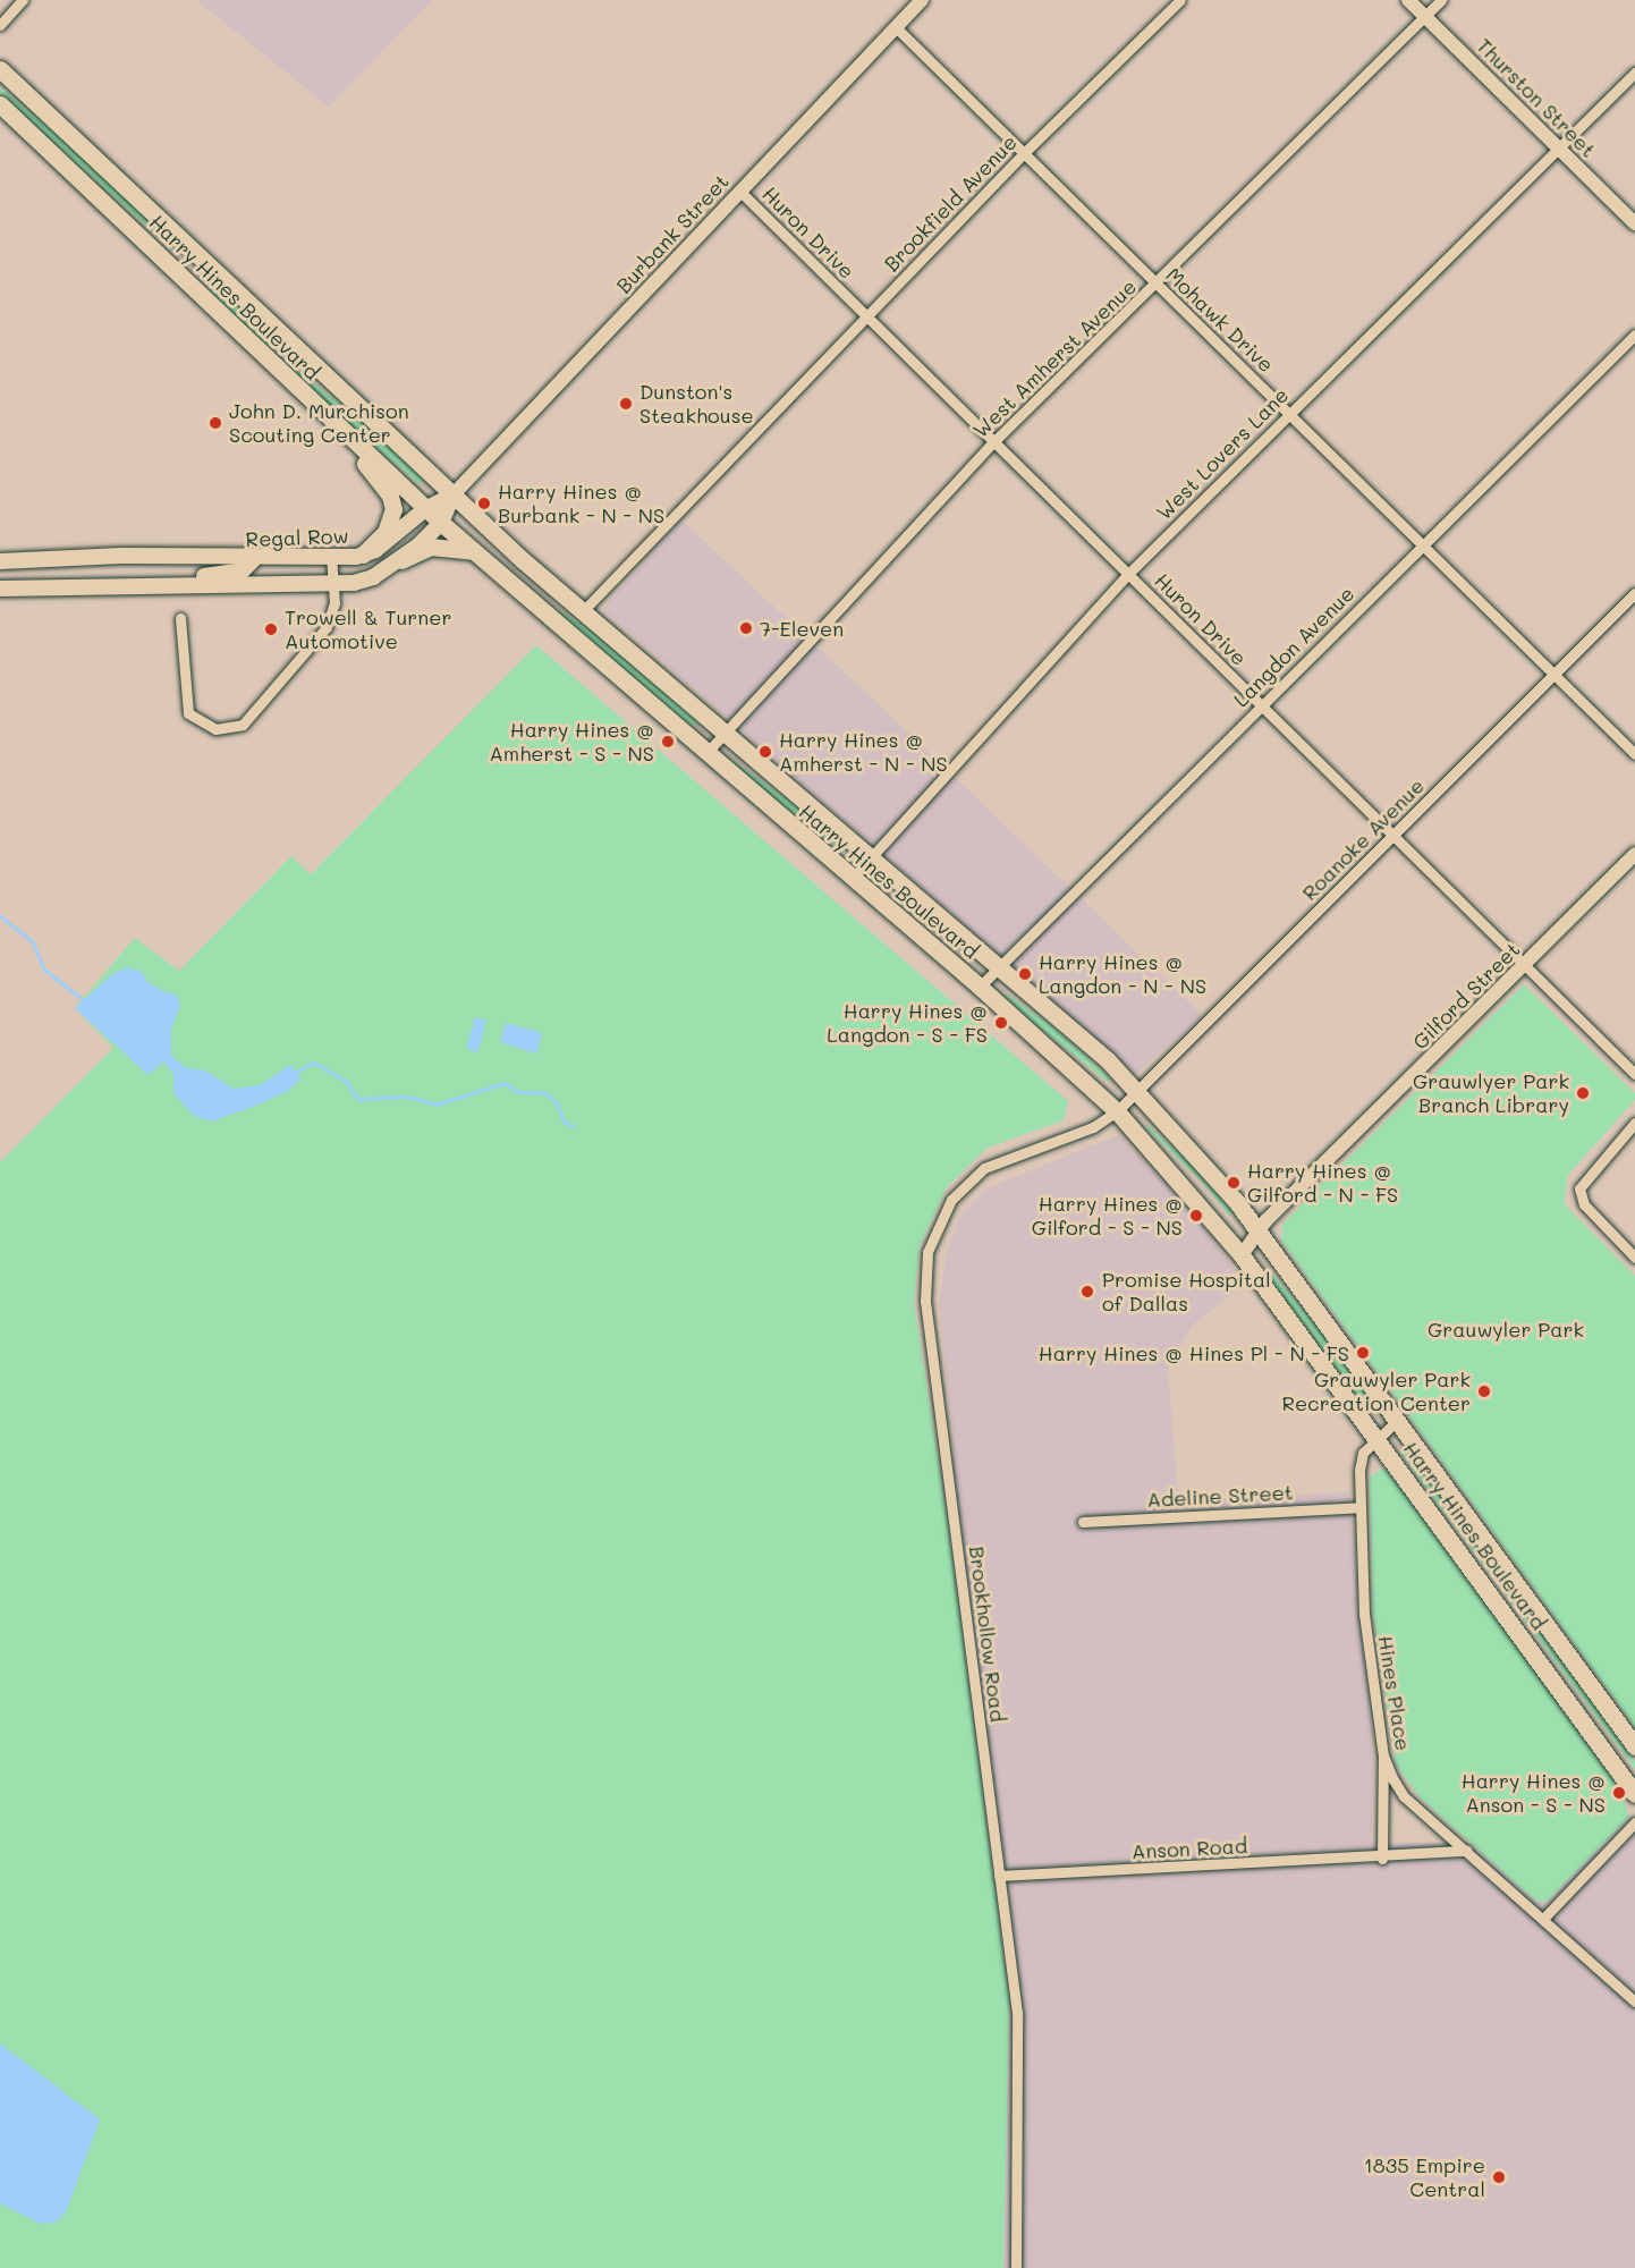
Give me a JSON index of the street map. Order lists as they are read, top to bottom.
{
  "streets": {
    "main road": ["Harry Hines Boulevard", "Regal Row"],
    "street": [
      "Thurston Street",
      "Brookfield Avenue",
      "Huron Drive",
      "Burbank Street",
      "Mohawk Drive",
      "West Amherst Avenue",
      "West Lovers Lane",
      "Langdon Avenue",
      "Roanoke Avenue",
      "Gilford Street",
      "Adeline Street",
      "Brookhollow Road",
      "Hines Place",
      "Anson Road"
    ]
  },
  "crossings": [
    ["Thurston Street", "West Amherst Avenue"],
    ["Thurston Street", "West Lovers Lane"],
    ["Brookfield Avenue", "Huron Drive"],
    ["Brookfield Avenue", "Harry Hines Boulevard"],
    ["Brookfield Avenue", "Mohawk Drive"],
    ["Huron Drive", "Burbank Street"],
    ["Huron Drive", "West Amherst Avenue"],
    ["Huron Drive", "West Lovers Lane"],
    ["Huron Drive", "Langdon Avenue"],
    ["Huron Drive", "Roanoke Avenue"],
    ["Huron Drive", "Gilford Street"],
    ["Burbank Street", "Harry Hines Boulevard"],
    ["Burbank Street", "Mohawk Drive"],
    ["Burbank Street", "Regal Row"],
    ["Harry Hines Boulevard", "West Amherst Avenue"],
    ["Harry Hines Boulevard", "West Lovers Lane"],
    ["Harry Hines Boulevard", "Regal Row"],
    ["Harry Hines Boulevard", "Langdon Avenue"],
    ["Harry Hines Boulevard", "Roanoke Avenue"],
    ["Harry Hines Boulevard", "Gilford Street"],
    ["Harry Hines Boulevard", "Brookhollow Road"],
    ["Harry Hines Boulevard", "Hines Place"],
    ["Mohawk Drive", "West Amherst Avenue"],
    ["Mohawk Drive", "West Lovers Lane"],
    ["Mohawk Drive", "Langdon Avenue"],
    ["Mohawk Drive", "Roanoke Avenue"],
    ["Roanoke Avenue", "Brookhollow Road"],
    ["Adeline Street", "Hines Place"],
    ["Brookhollow Road", "Anson Road"],
    ["Hines Place", "Anson Road"]
  ],
  "parks": ["Grauwyler Park"],
  "places": [
    "Dunston's Steakhouse",
    "John D. Murchison Scouting Center",
    "Harry Hines @ Burbank - N - NS",
    "7-Eleven",
    "Trowell & Turner Automotive",
    "Harry Hines @ Amherst - S - NS",
    "Harry Hines @ Amherst - N - NS",
    "Harry Hines @ Langdon - N - NS",
    "Harry Hines @ Langdon - S - FS",
    "Grauwlyer Park Branch Library",
    "Harry Hines @ Gilford - N - FS",
    "Harry Hines @ Gilford - S - NS",
    "Promise Hospital of Dallas",
    "Harry Hines @ Hines Pl - N - FS",
    "Grauwyler Park Recreation Center",
    "Harry Hines @ Anson - S - NS",
    "1835 Empire Central"
  ]
}
